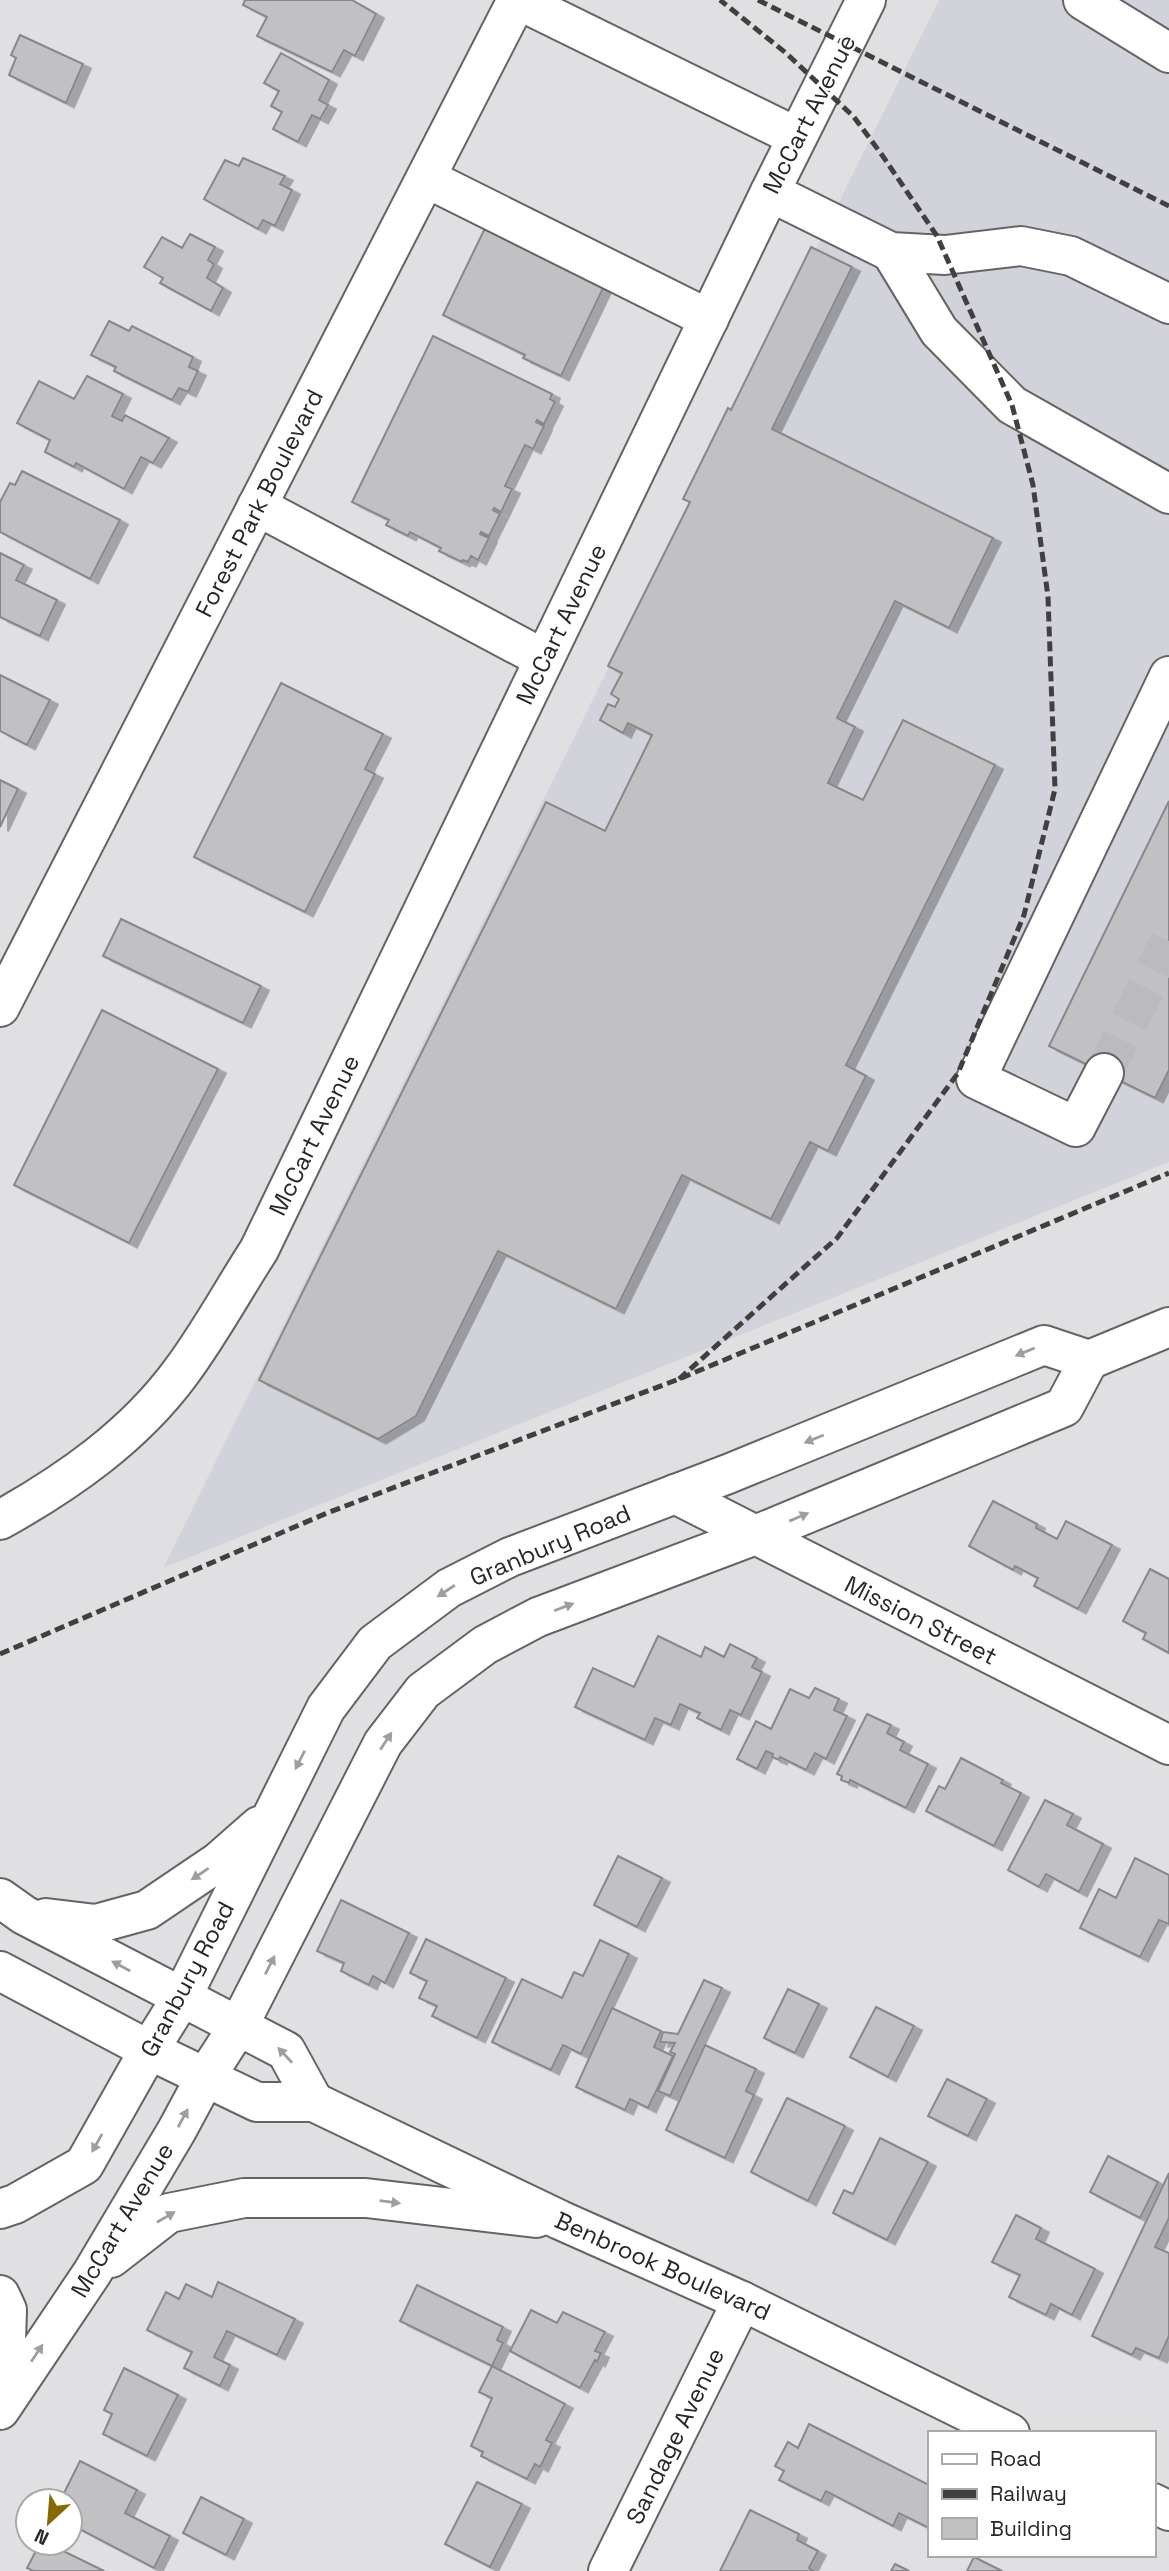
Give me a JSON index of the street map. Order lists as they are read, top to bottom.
{
  "streets": {
    "street": [
      "McCart Avenue",
      "Forest Park Boulevard",
      "Granbury Road",
      "Mission Street",
      "Benbrook Boulevard",
      "Sandage Avenue"
    ]
  },
  "crossings": [
    ["McCart Avenue", "Benbrook Boulevard"],
    ["Granbury Road", "Mission Street"],
    ["Granbury Road", "Benbrook Boulevard"],
    ["Benbrook Boulevard", "Sandage Avenue"]
  ],
  "legend": ["Road", "Railway", "Building"],
  "north": "bottom left"
}
